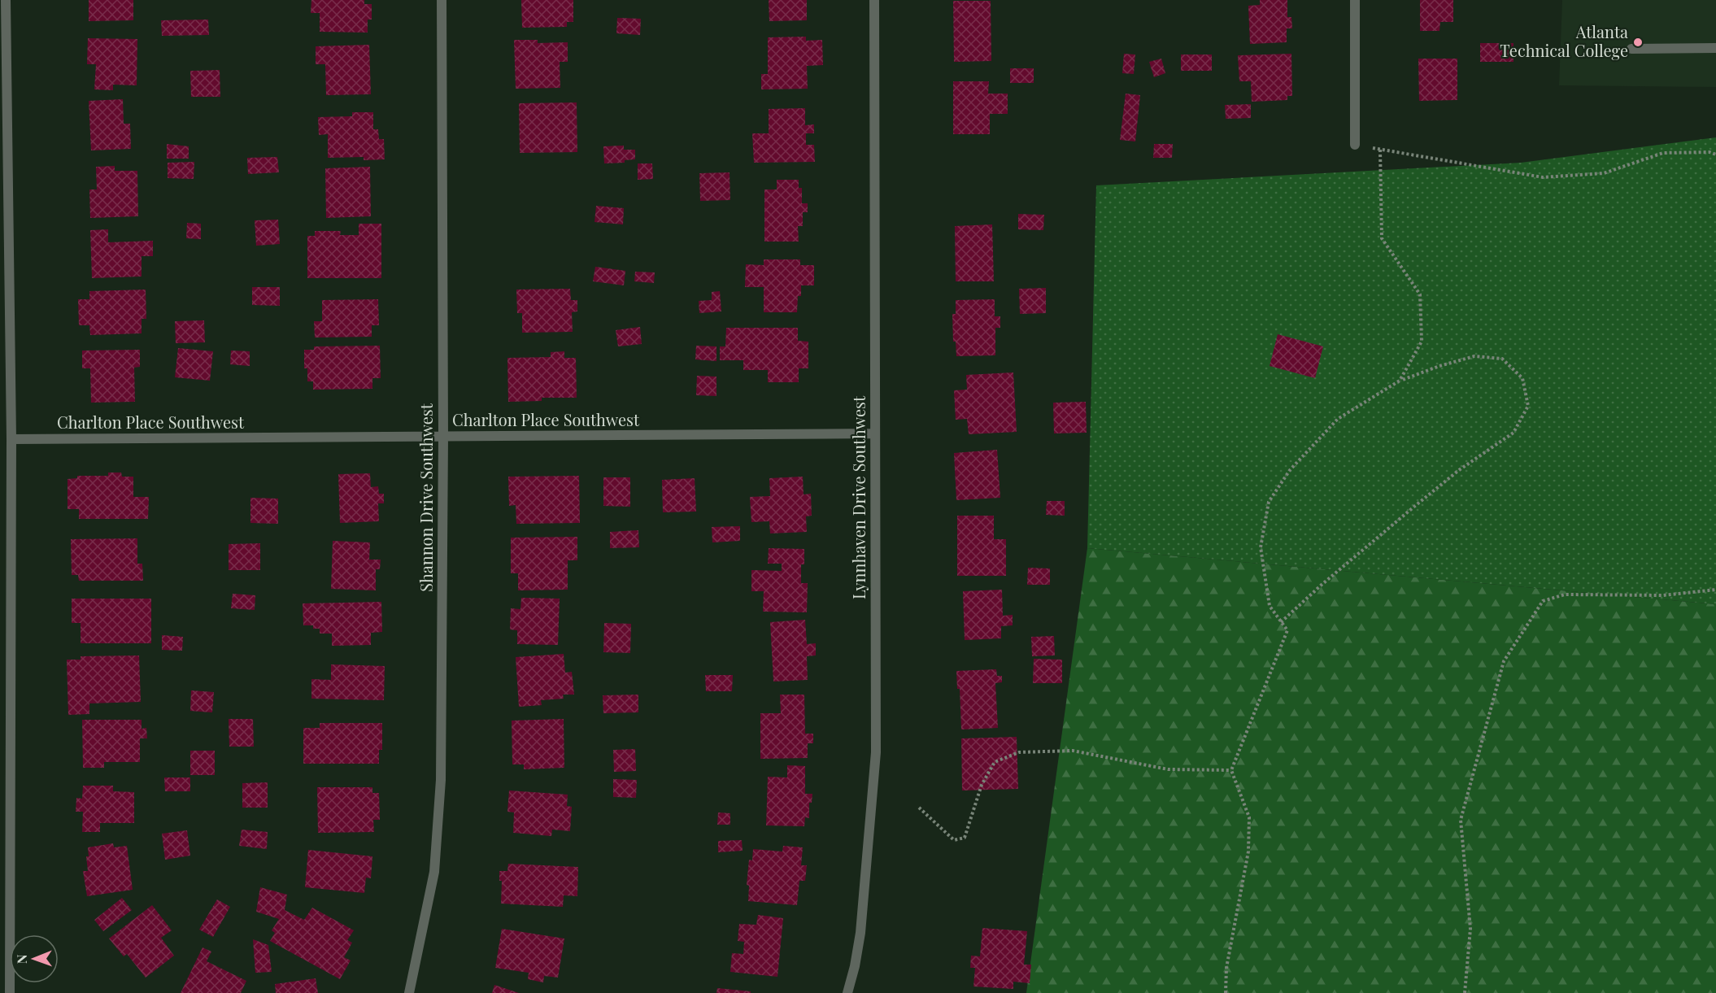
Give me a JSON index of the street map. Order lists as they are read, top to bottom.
{
  "streets": {
    "street": ["Charlton Place Southwest", "Shannon Drive Southwest", "Lynnhaven Drive Southwest"]
  },
  "crossings": [
    ["Charlton Place Southwest", "Shannon Drive Southwest"],
    ["Charlton Place Southwest", "Lynnhaven Drive Southwest"]
  ],
  "places": ["Atlanta Technical College"],
  "north": "left"
}
